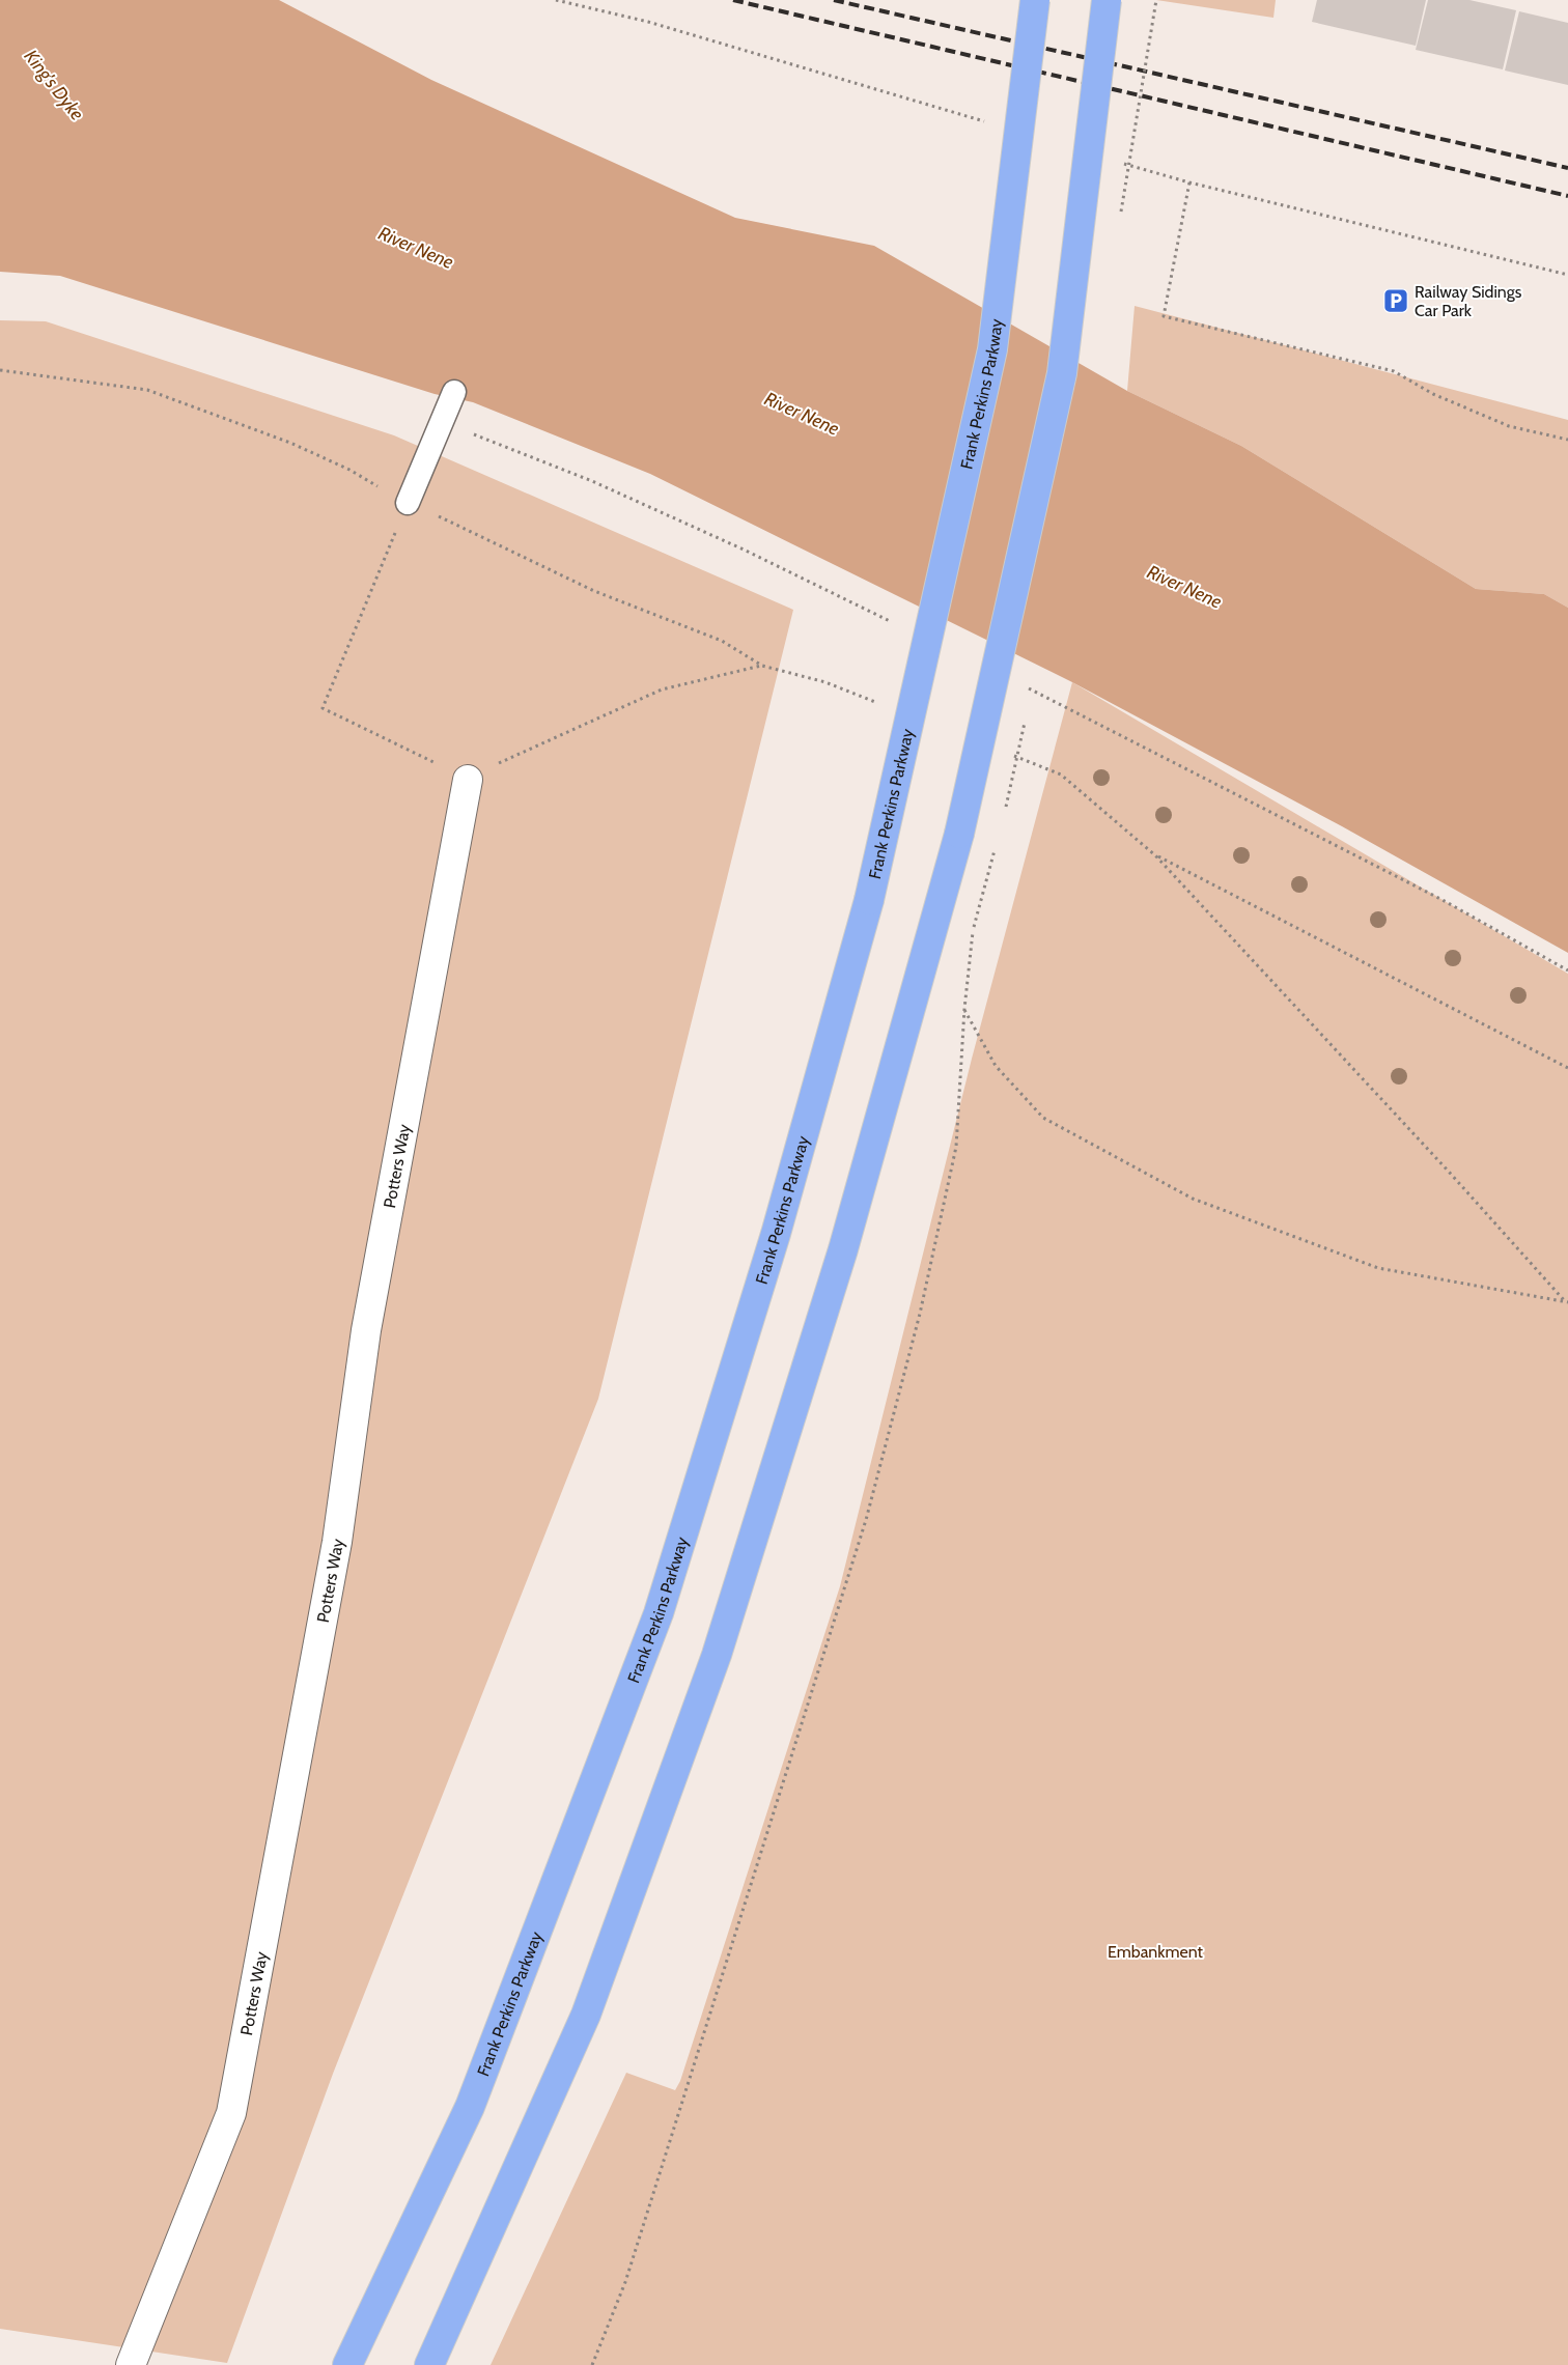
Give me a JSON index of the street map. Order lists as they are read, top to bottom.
{
  "streets": {
    "highway": ["Frank Perkins Parkway"],
    "street": ["Potters Way"]
  },
  "water": ["King's Dyke", "River Nene"],
  "parks": ["Embankment"],
  "places": {
    "parking": ["Railway Sidings Car Park"]
  }
}
